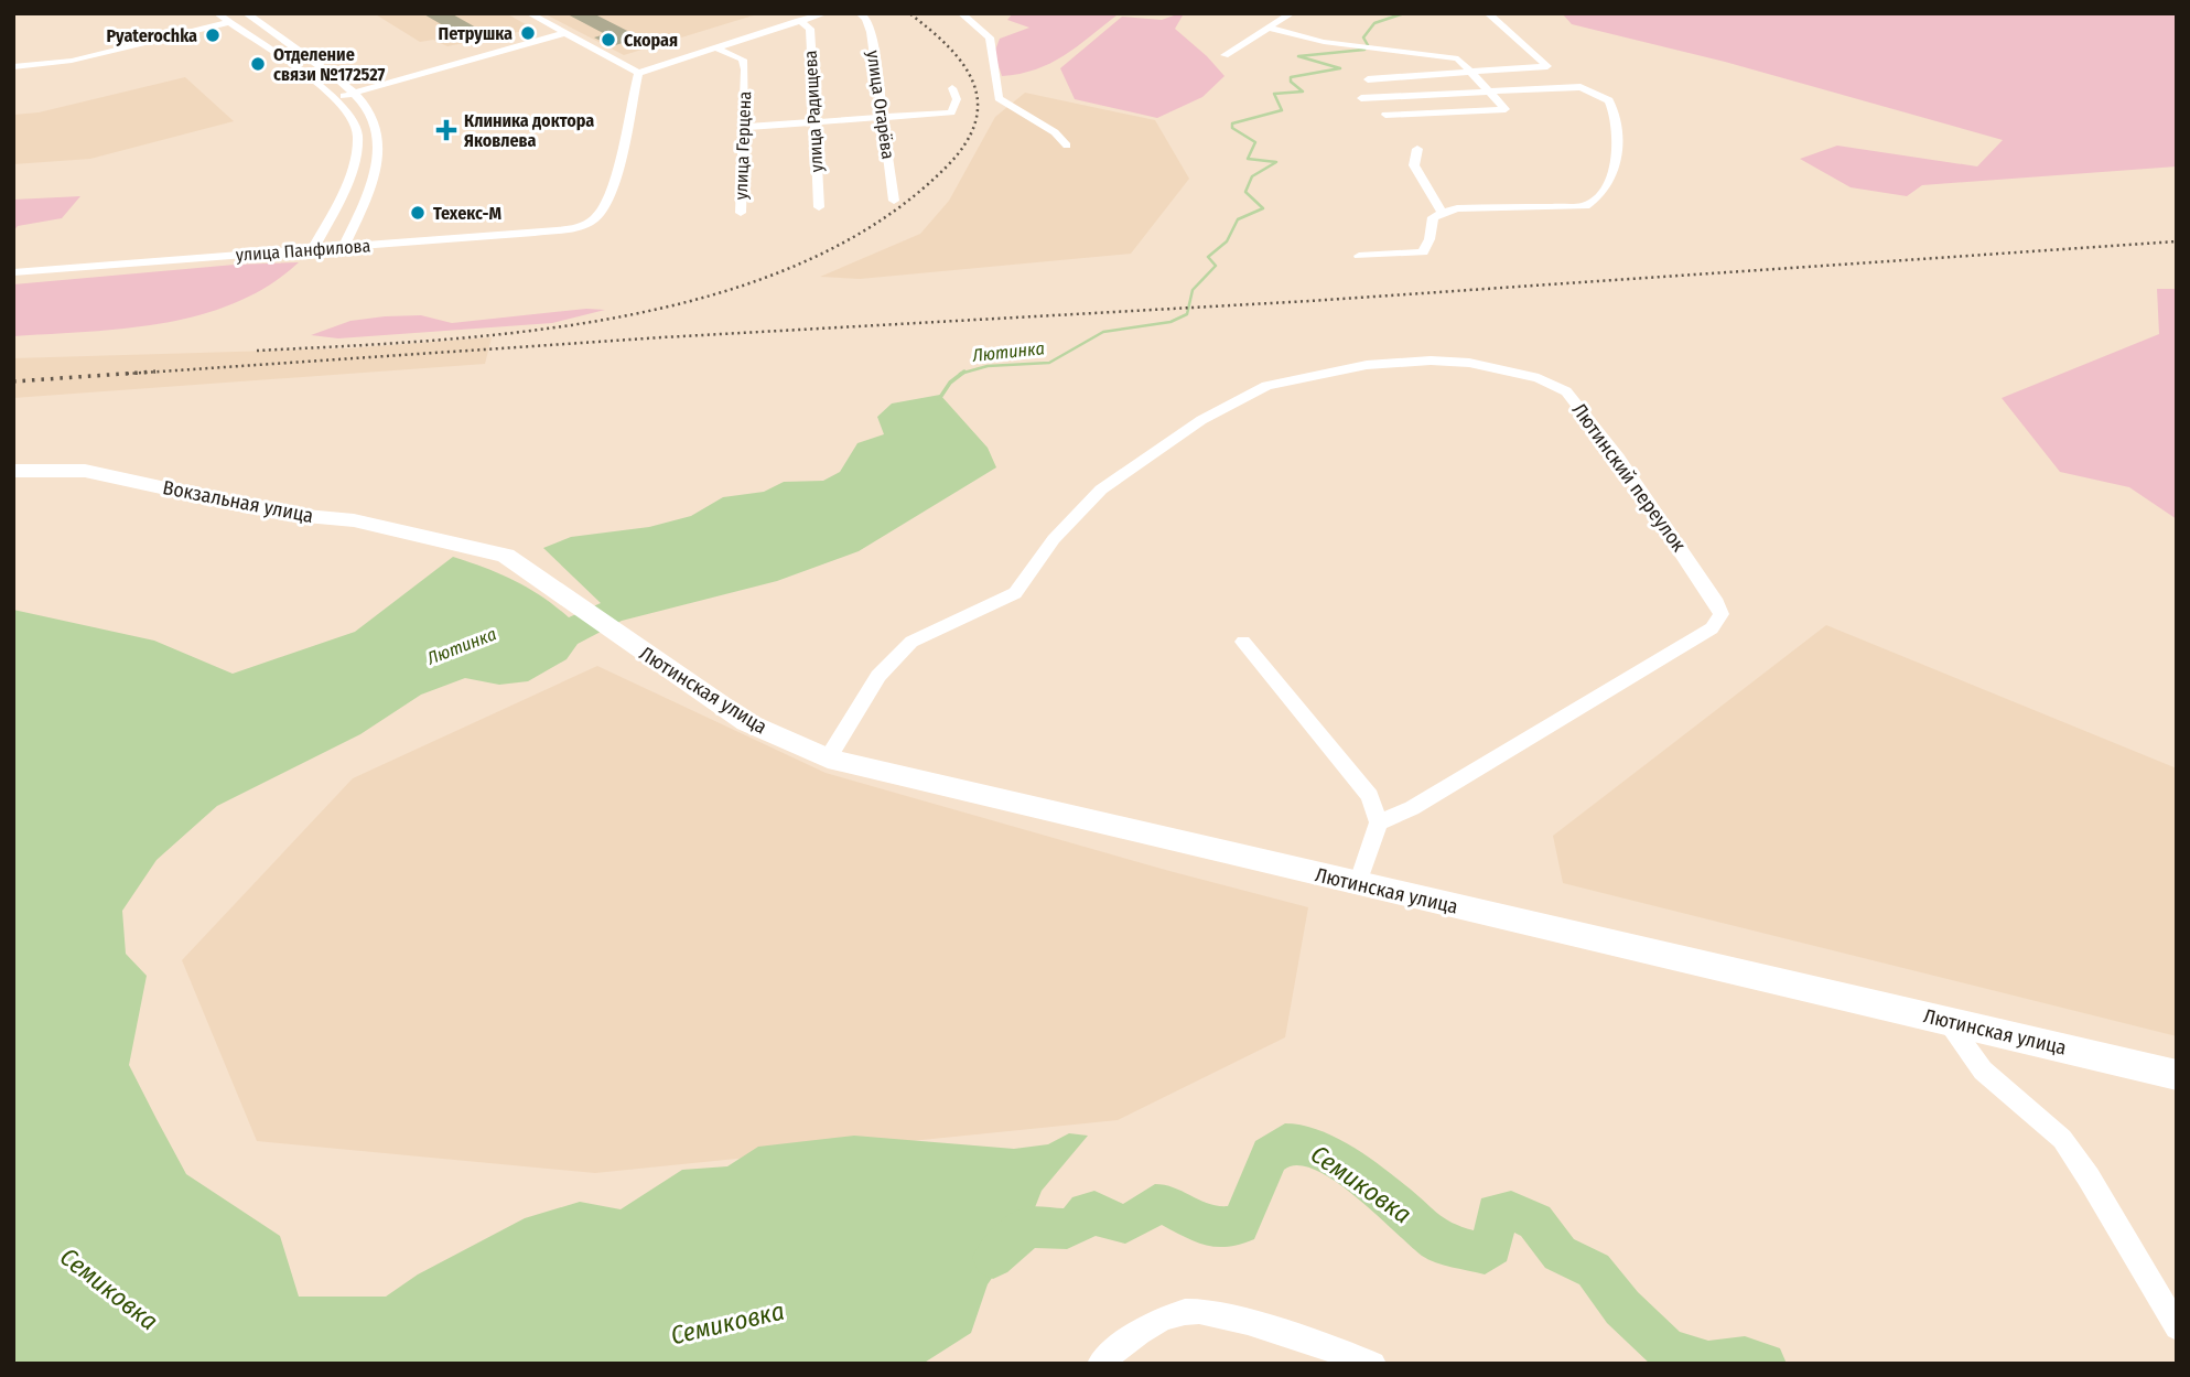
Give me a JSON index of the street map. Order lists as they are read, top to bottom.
{
  "streets": {
    "main road": ["Вокзальная улица", "Лютинская улица"],
    "street": [
      "улица Огарёва",
      "улица Радищева",
      "улица Герцена",
      "улица Панфилова",
      "Лютинский переулок"
    ]
  },
  "crossings": [
    ["Лютинский переулок", "Лютинская улица"],
    ["Вокзальная улица", "Лютинская улица"]
  ],
  "water": ["Лютинка", "Семиковка"],
  "places": {
    "other": [
      "Петрушка",
      "Pyaterochka",
      "Скорая",
      "Отделение связи №172527",
      "Техекс-М"
    ],
    "health": ["Клиника доктора Яковлева"]
  }
}
